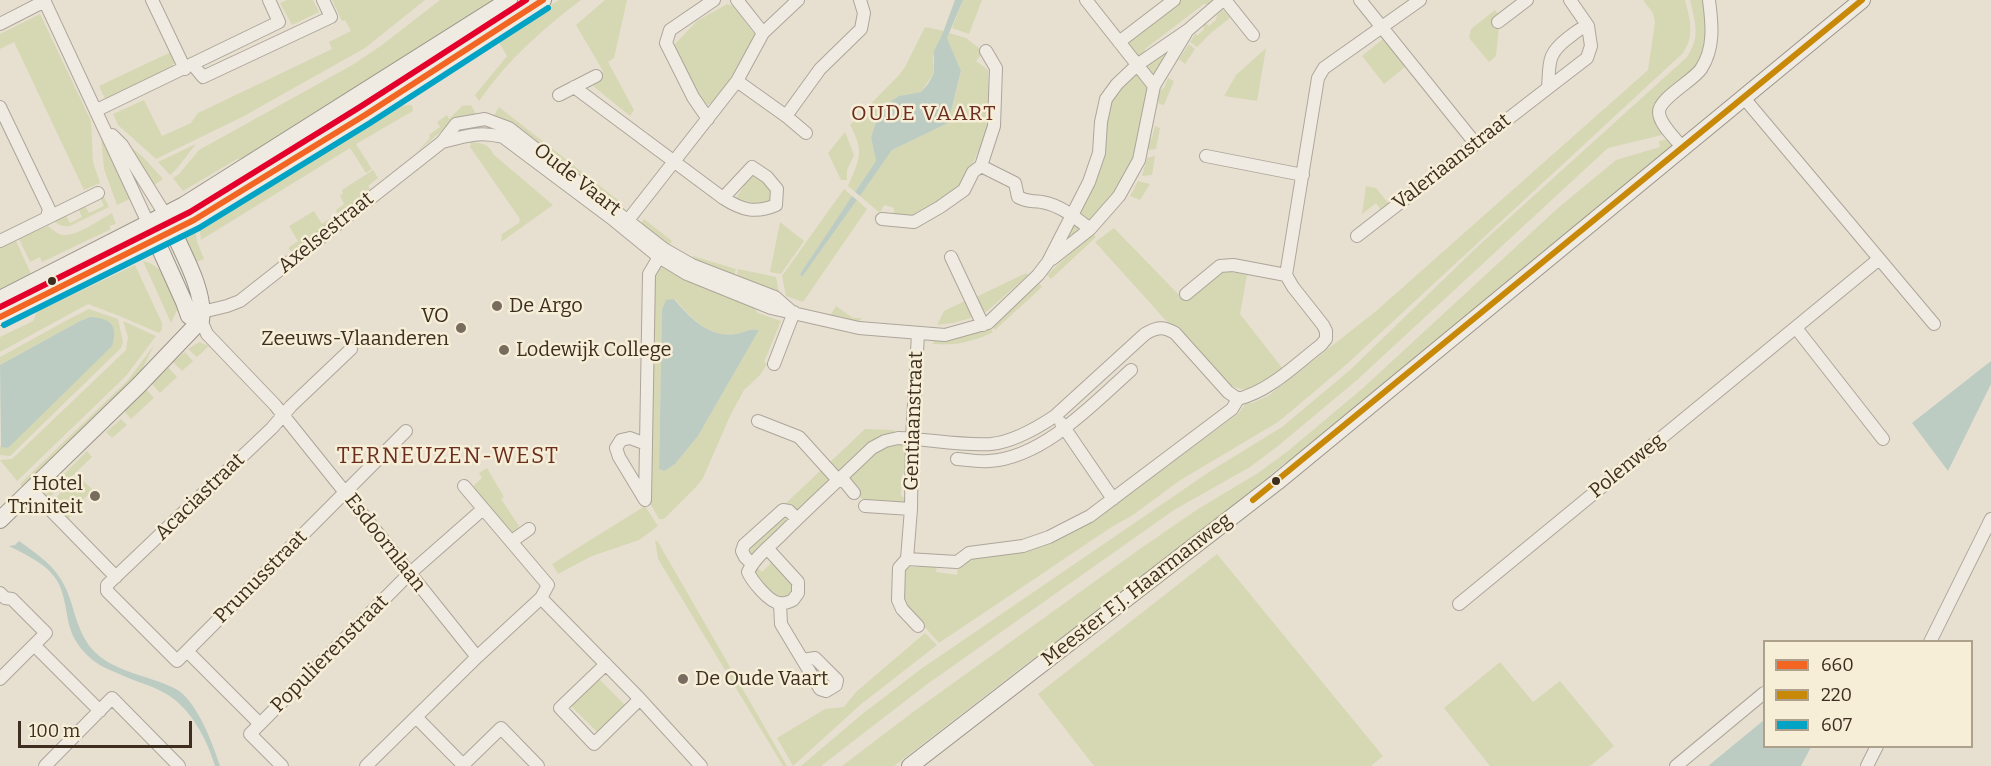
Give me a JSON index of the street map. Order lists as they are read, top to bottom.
{
  "streets": {
    "main road": ["Meester F.J. Haarmanweg"],
    "street": [
      "Valeriaanstraat",
      "Oude Vaart",
      "Axelsestraat",
      "Gentiaanstraat",
      "Polenweg",
      "Acaciastraat",
      "Esdoornlaan",
      "Prunusstraat",
      "Populierenstraat"
    ]
  },
  "crossings": [
    ["Oude Vaart", "Axelsestraat"],
    ["Oude Vaart", "Gentiaanstraat"],
    ["Axelsestraat", "Esdoornlaan"],
    ["Acaciastraat", "Esdoornlaan"],
    ["Acaciastraat", "Prunusstraat"],
    ["Esdoornlaan", "Prunusstraat"],
    ["Esdoornlaan", "Populierenstraat"]
  ],
  "districts": ["OUDE VAART", "TERNEUZEN-WEST"],
  "places": [
    "De Argo",
    "VO Zeeuws-Vlaanderen",
    "Lodewijk College",
    "Hotel Triniteit",
    "De Oude Vaart"
  ],
  "lines": ["transit line 660", "transit line 220", "transit line 607"],
  "legend": ["660", "220", "607"],
  "scale_bar": "100 m"
}
